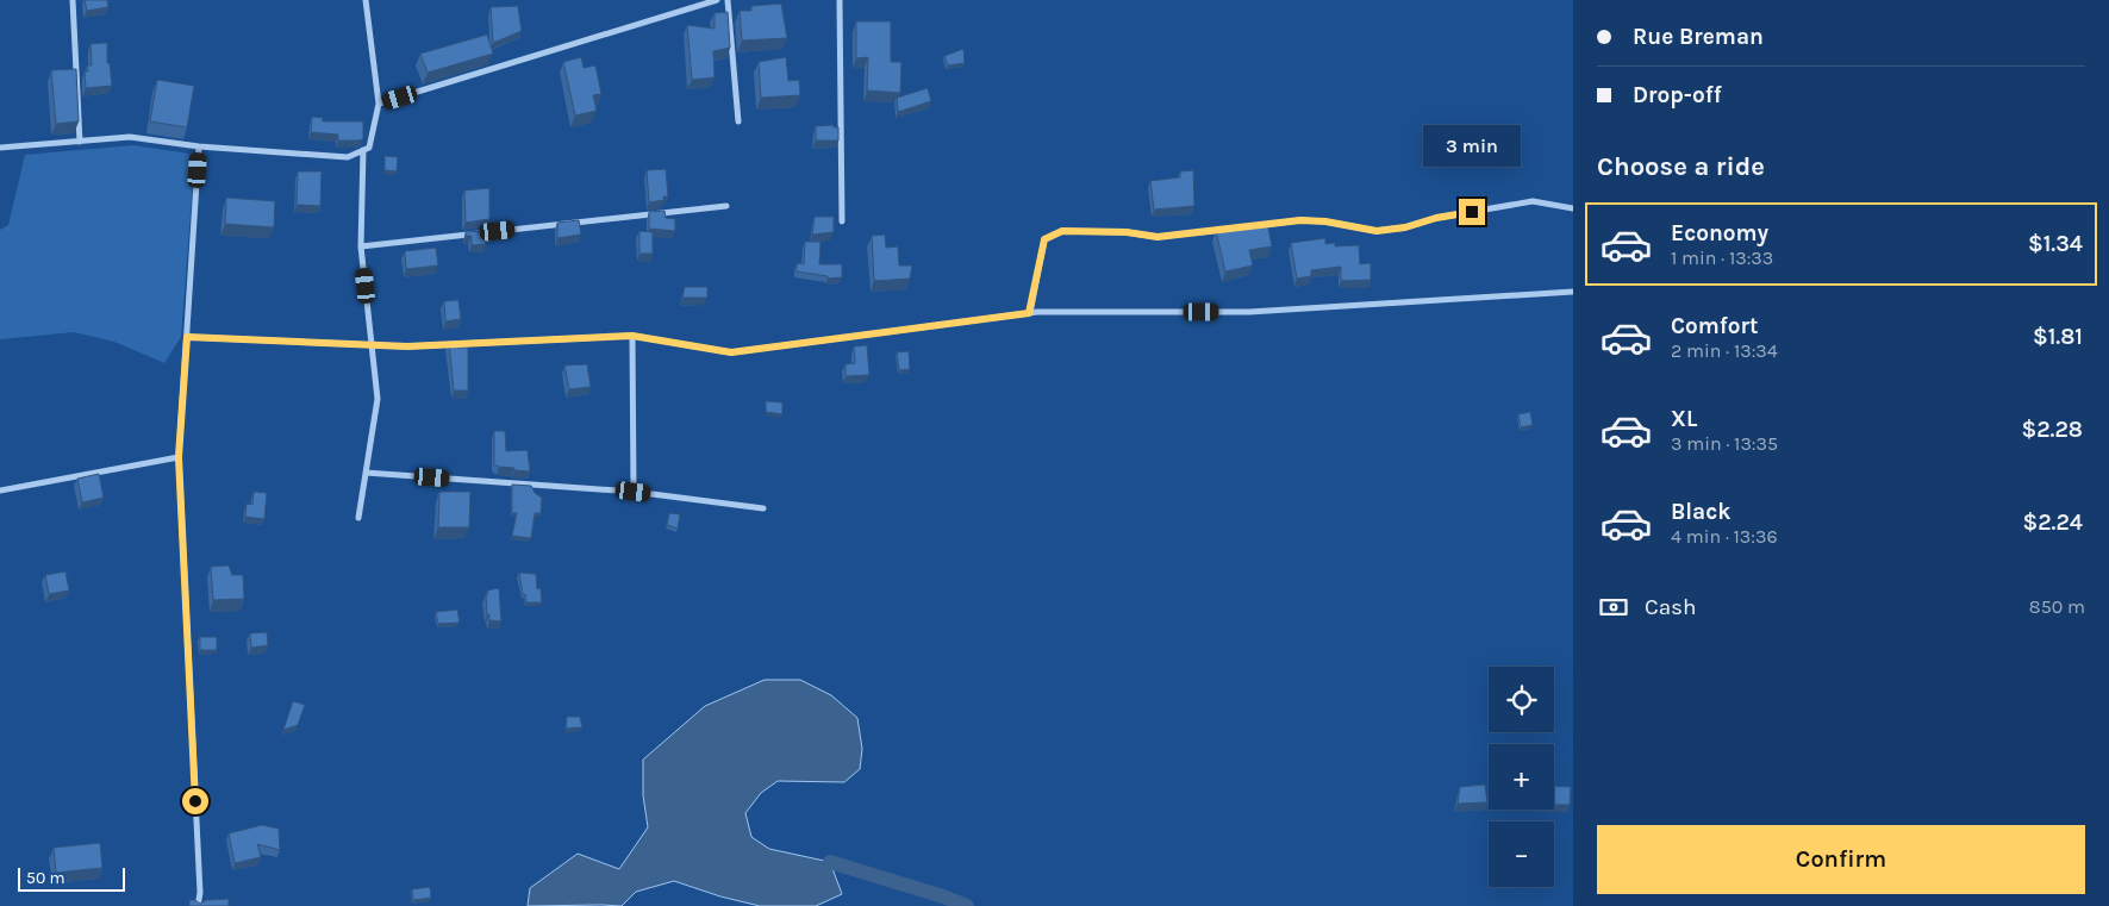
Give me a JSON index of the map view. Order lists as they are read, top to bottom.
{
  "scale_bar": "50 m",
  "page": {
    "banner": ["Rue Breman", "Drop-off"],
    "bubble": "3 min",
    "heading": "Choose a ride",
    "list": [
      {
        "name": "Economy",
        "note": "1 min · 13:33",
        "value": "$1.34"
      },
      {
        "name": "Comfort",
        "note": "2 min · 13:34",
        "value": "$1.81"
      },
      {
        "name": "XL",
        "note": "3 min · 13:35",
        "value": "$2.28"
      },
      {
        "name": "Black",
        "note": "4 min · 13:36",
        "value": "$2.24"
      }
    ],
    "pay": ["Cash", "850 m"],
    "map_buttons": ["+", "−"],
    "buttons": "Confirm",
    "scale": "50 m"
  }
}
